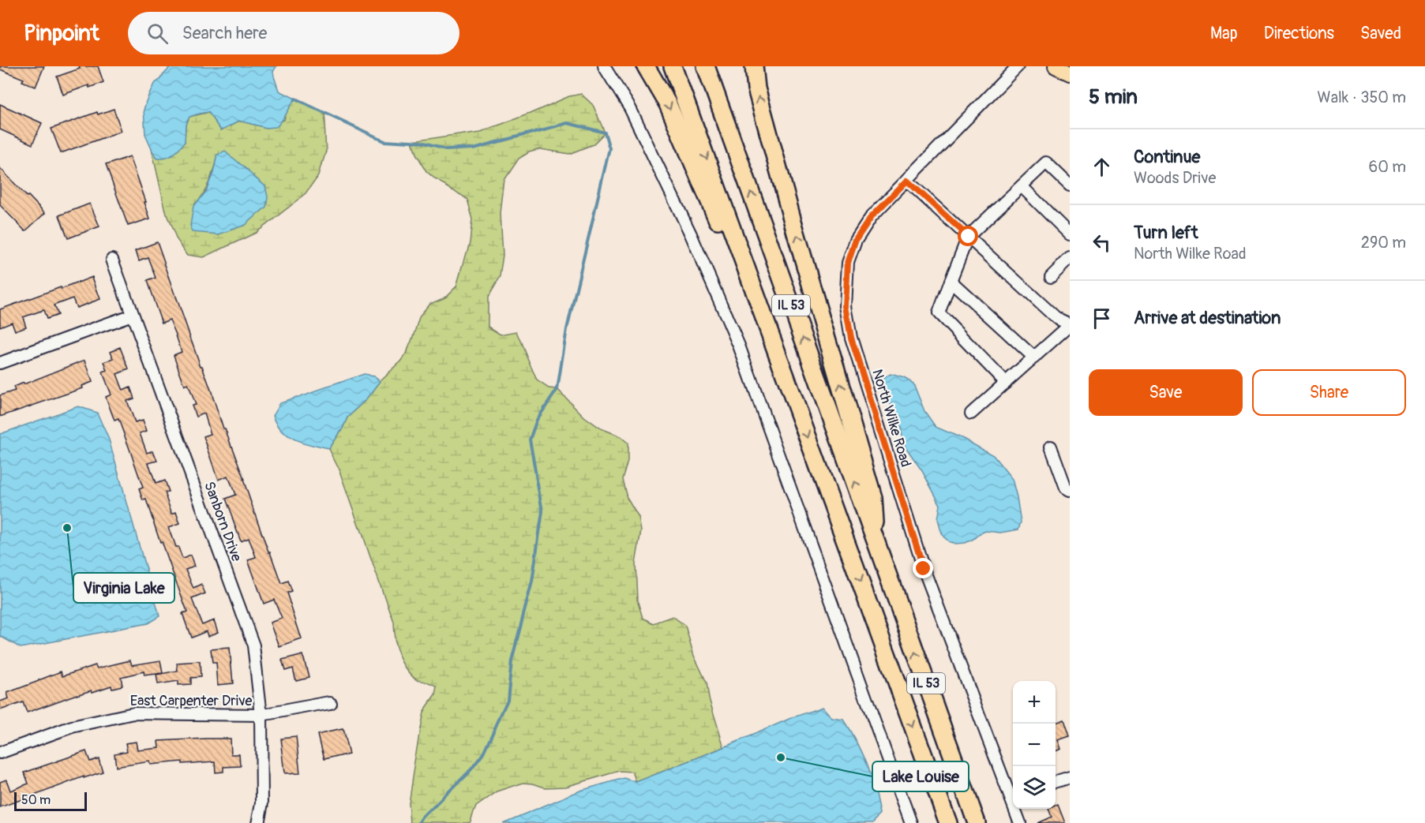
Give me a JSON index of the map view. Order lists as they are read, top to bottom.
{
  "streets": {
    "highway": ["IL 53"],
    "street": ["North Wilke Road", "Sanborn Drive", "East Carpenter Drive"]
  },
  "crossings": [
    ["Sanborn Drive", "East Carpenter Drive"]
  ],
  "places": ["Virginia Lake", "Lake Louise"],
  "scale_bar": "50 m",
  "page": {
    "header": "Pinpoint",
    "search": "Search here",
    "nav": ["Map", "Directions", "Saved"],
    "heading": ["5 min", "Walk · 350 m"],
    "list": [
      ["Continue", "Woods Drive", "60 m"],
      ["Turn left", "North Wilke Road", "290 m"],
      "Arrive at destination"
    ],
    "buttons": ["Save", "Share"],
    "map_buttons": ["+", "−"],
    "scale": "50 m"
  }
}
